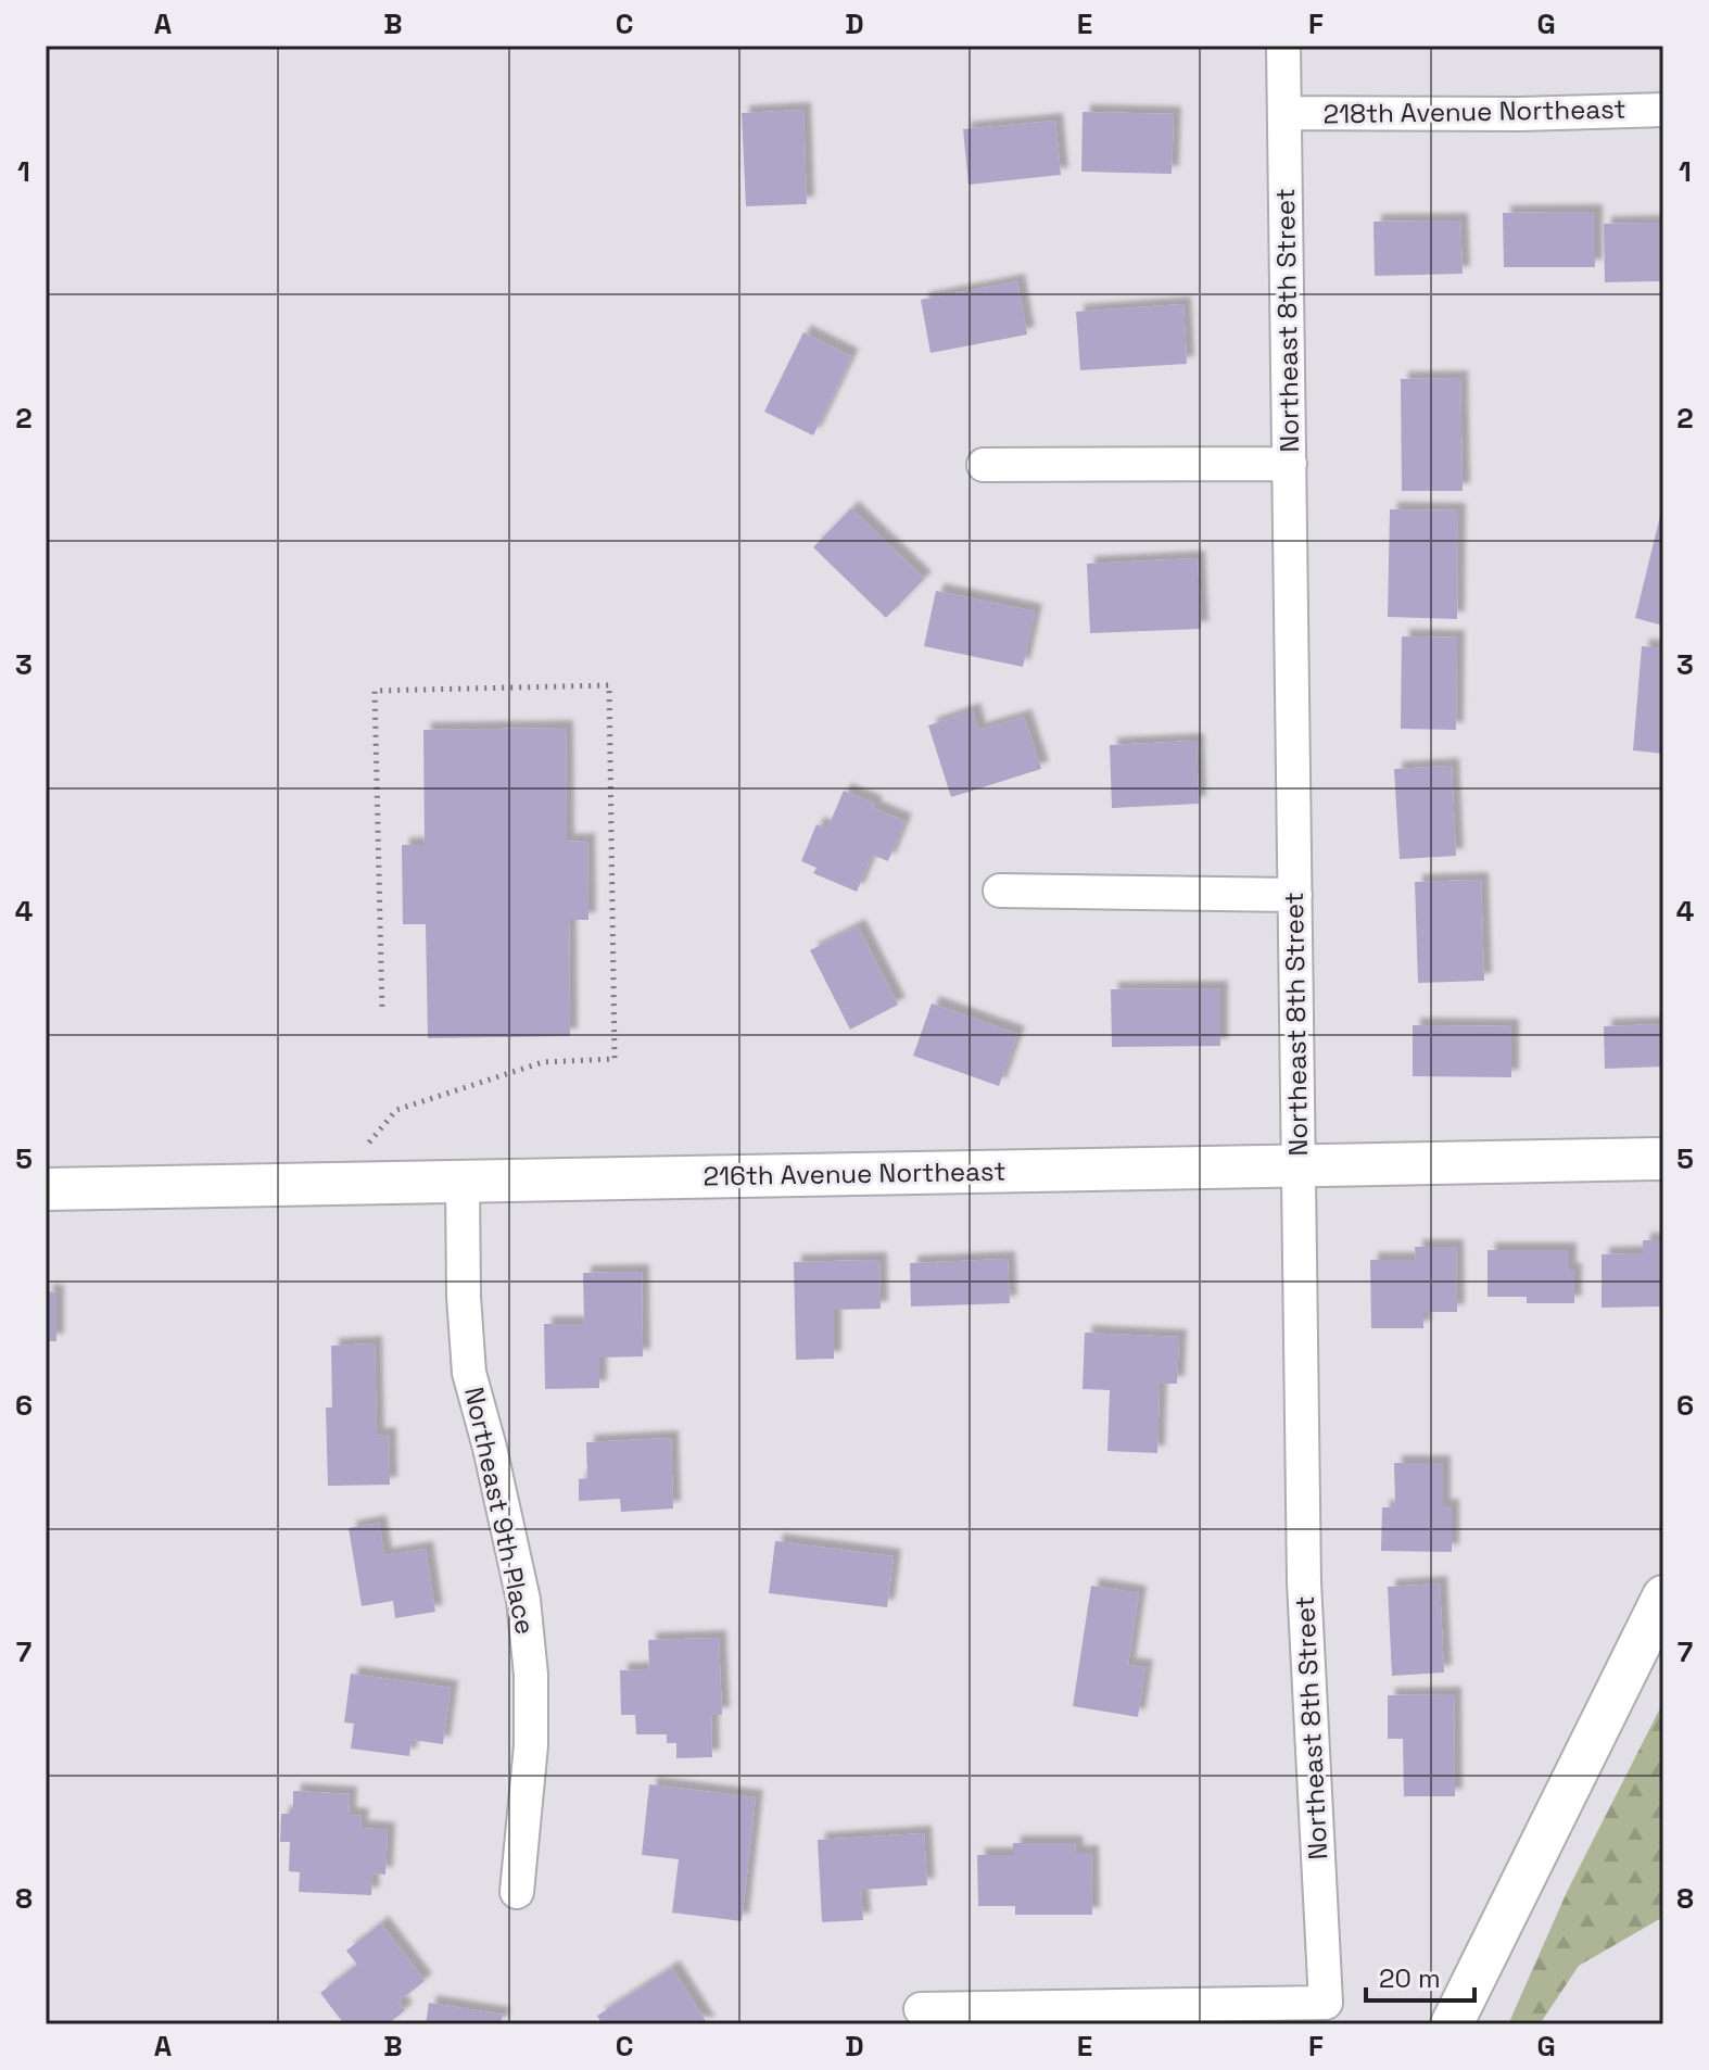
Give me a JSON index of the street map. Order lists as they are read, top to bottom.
{
  "streets": {
    "street": [
      "218th Avenue Northeast",
      "Northeast 8th Street",
      "216th Avenue Northeast",
      "Northeast 9th Place"
    ]
  },
  "crossings": [
    ["218th Avenue Northeast", "Northeast 8th Street"],
    ["Northeast 8th Street", "216th Avenue Northeast"],
    ["216th Avenue Northeast", "Northeast 9th Place"]
  ],
  "scale_bar": "20 m",
  "grid": {
    "columns": [
      "A",
      "B",
      "C",
      "D",
      "E",
      "F",
      "G"
    ],
    "rows": [
      "1",
      "2",
      "3",
      "4",
      "5",
      "6",
      "7",
      "8"
    ]
  }
}
